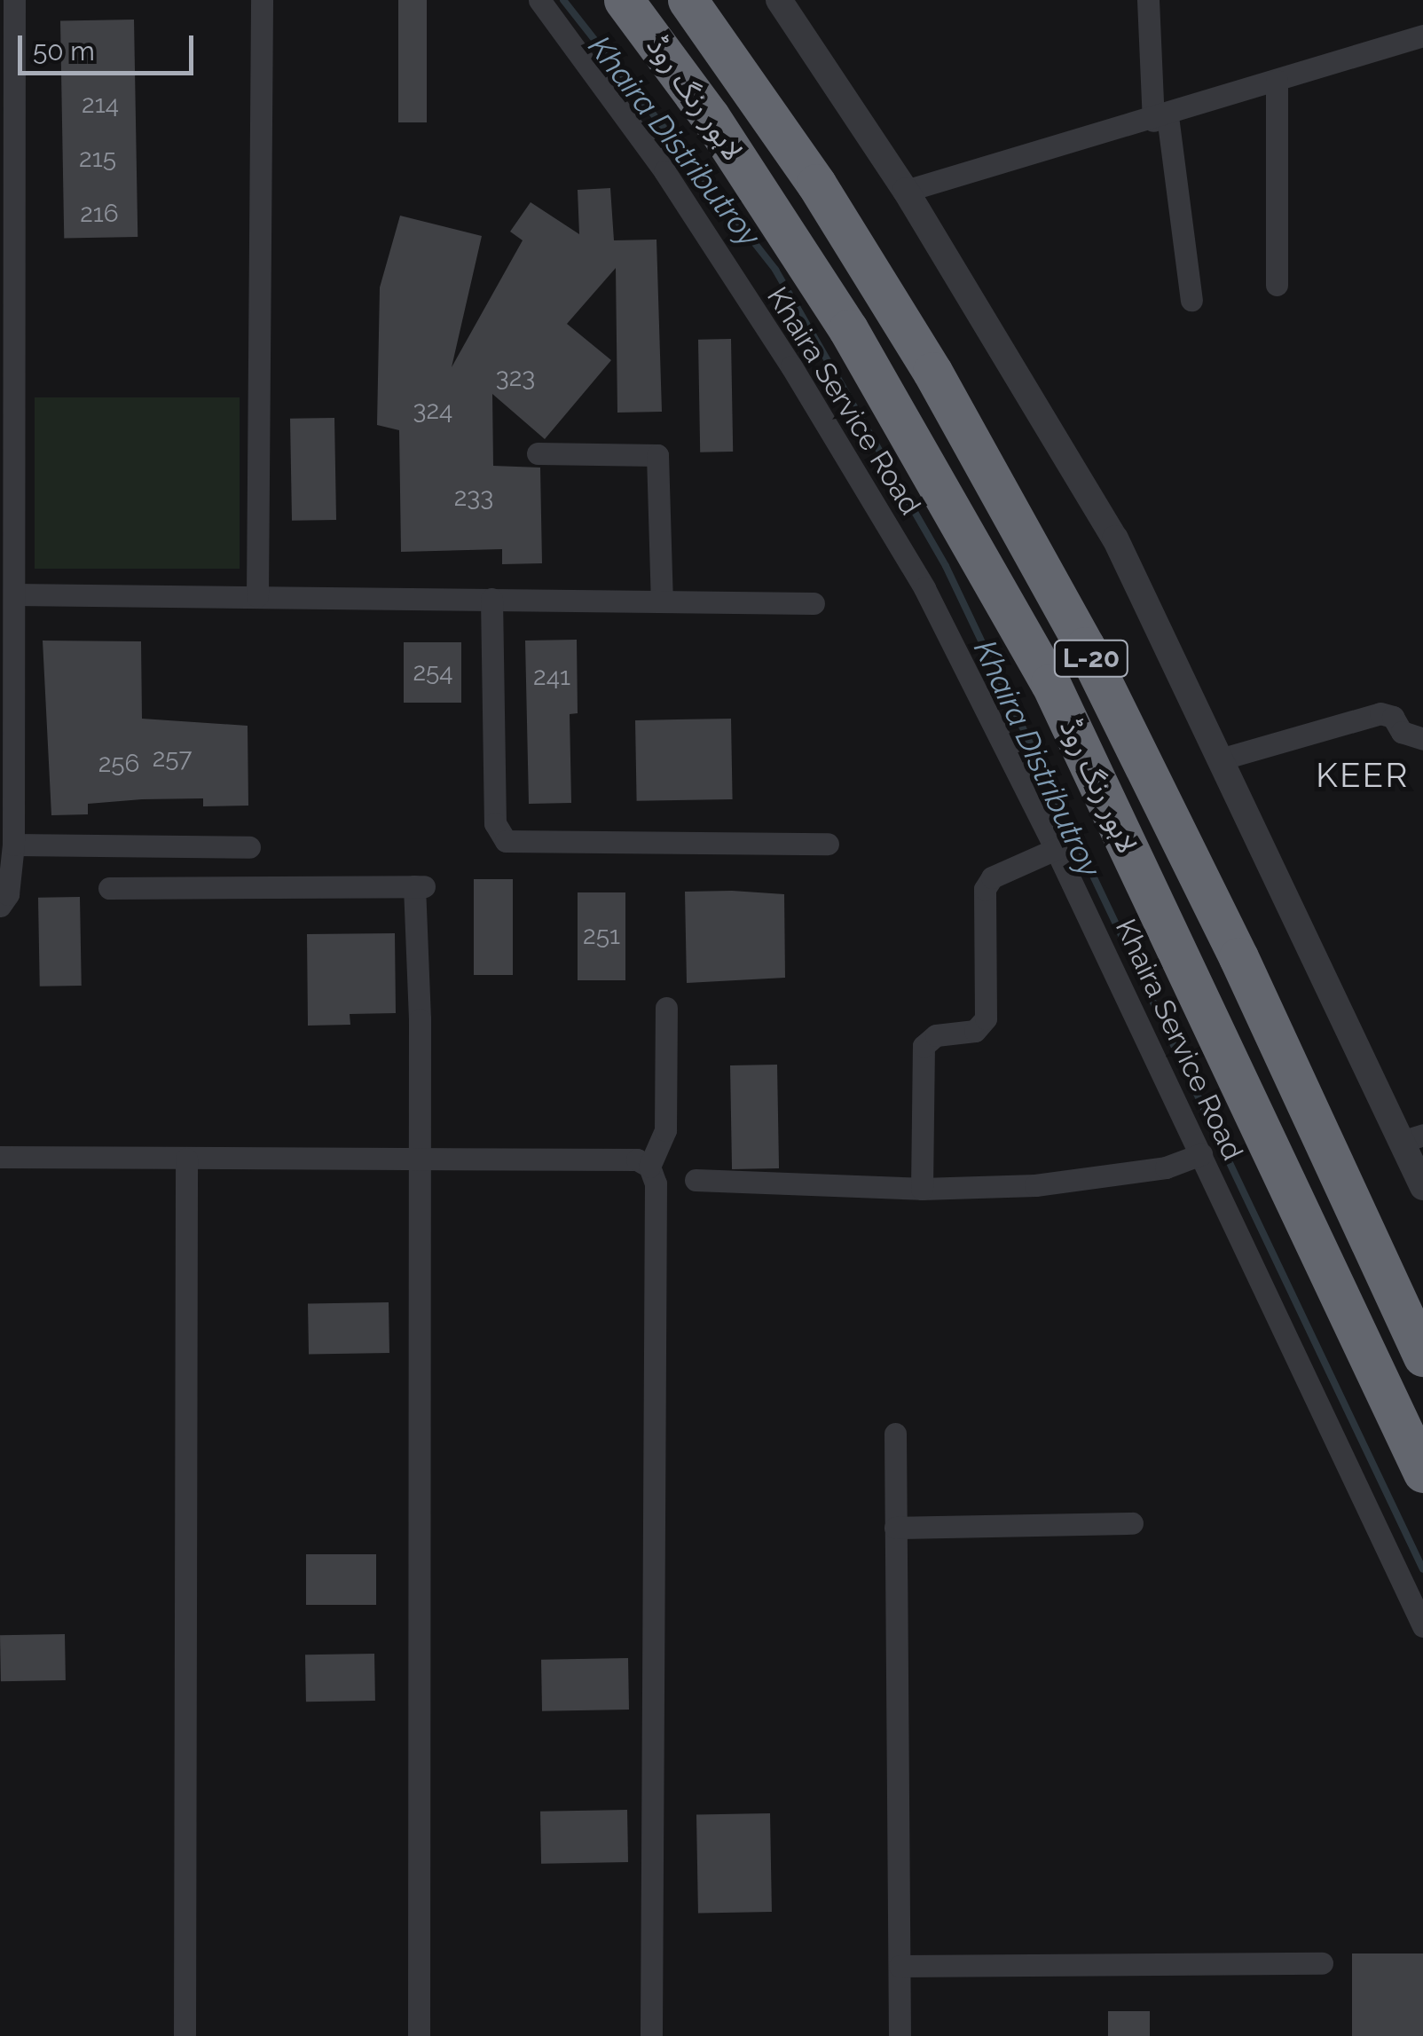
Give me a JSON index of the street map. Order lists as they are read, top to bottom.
{
  "streets": {
    "highway": ["لاہور رنگ روڈ", "L-20"],
    "street": ["Khaira Service Road"]
  },
  "districts": ["KEER"],
  "water": ["Khaira Distributroy"],
  "house_numbers": [
    "214",
    "215",
    "216",
    "323",
    "324",
    "233",
    "254",
    "241",
    "257",
    "256",
    "251"
  ],
  "scale_bar": "50 m"
}
